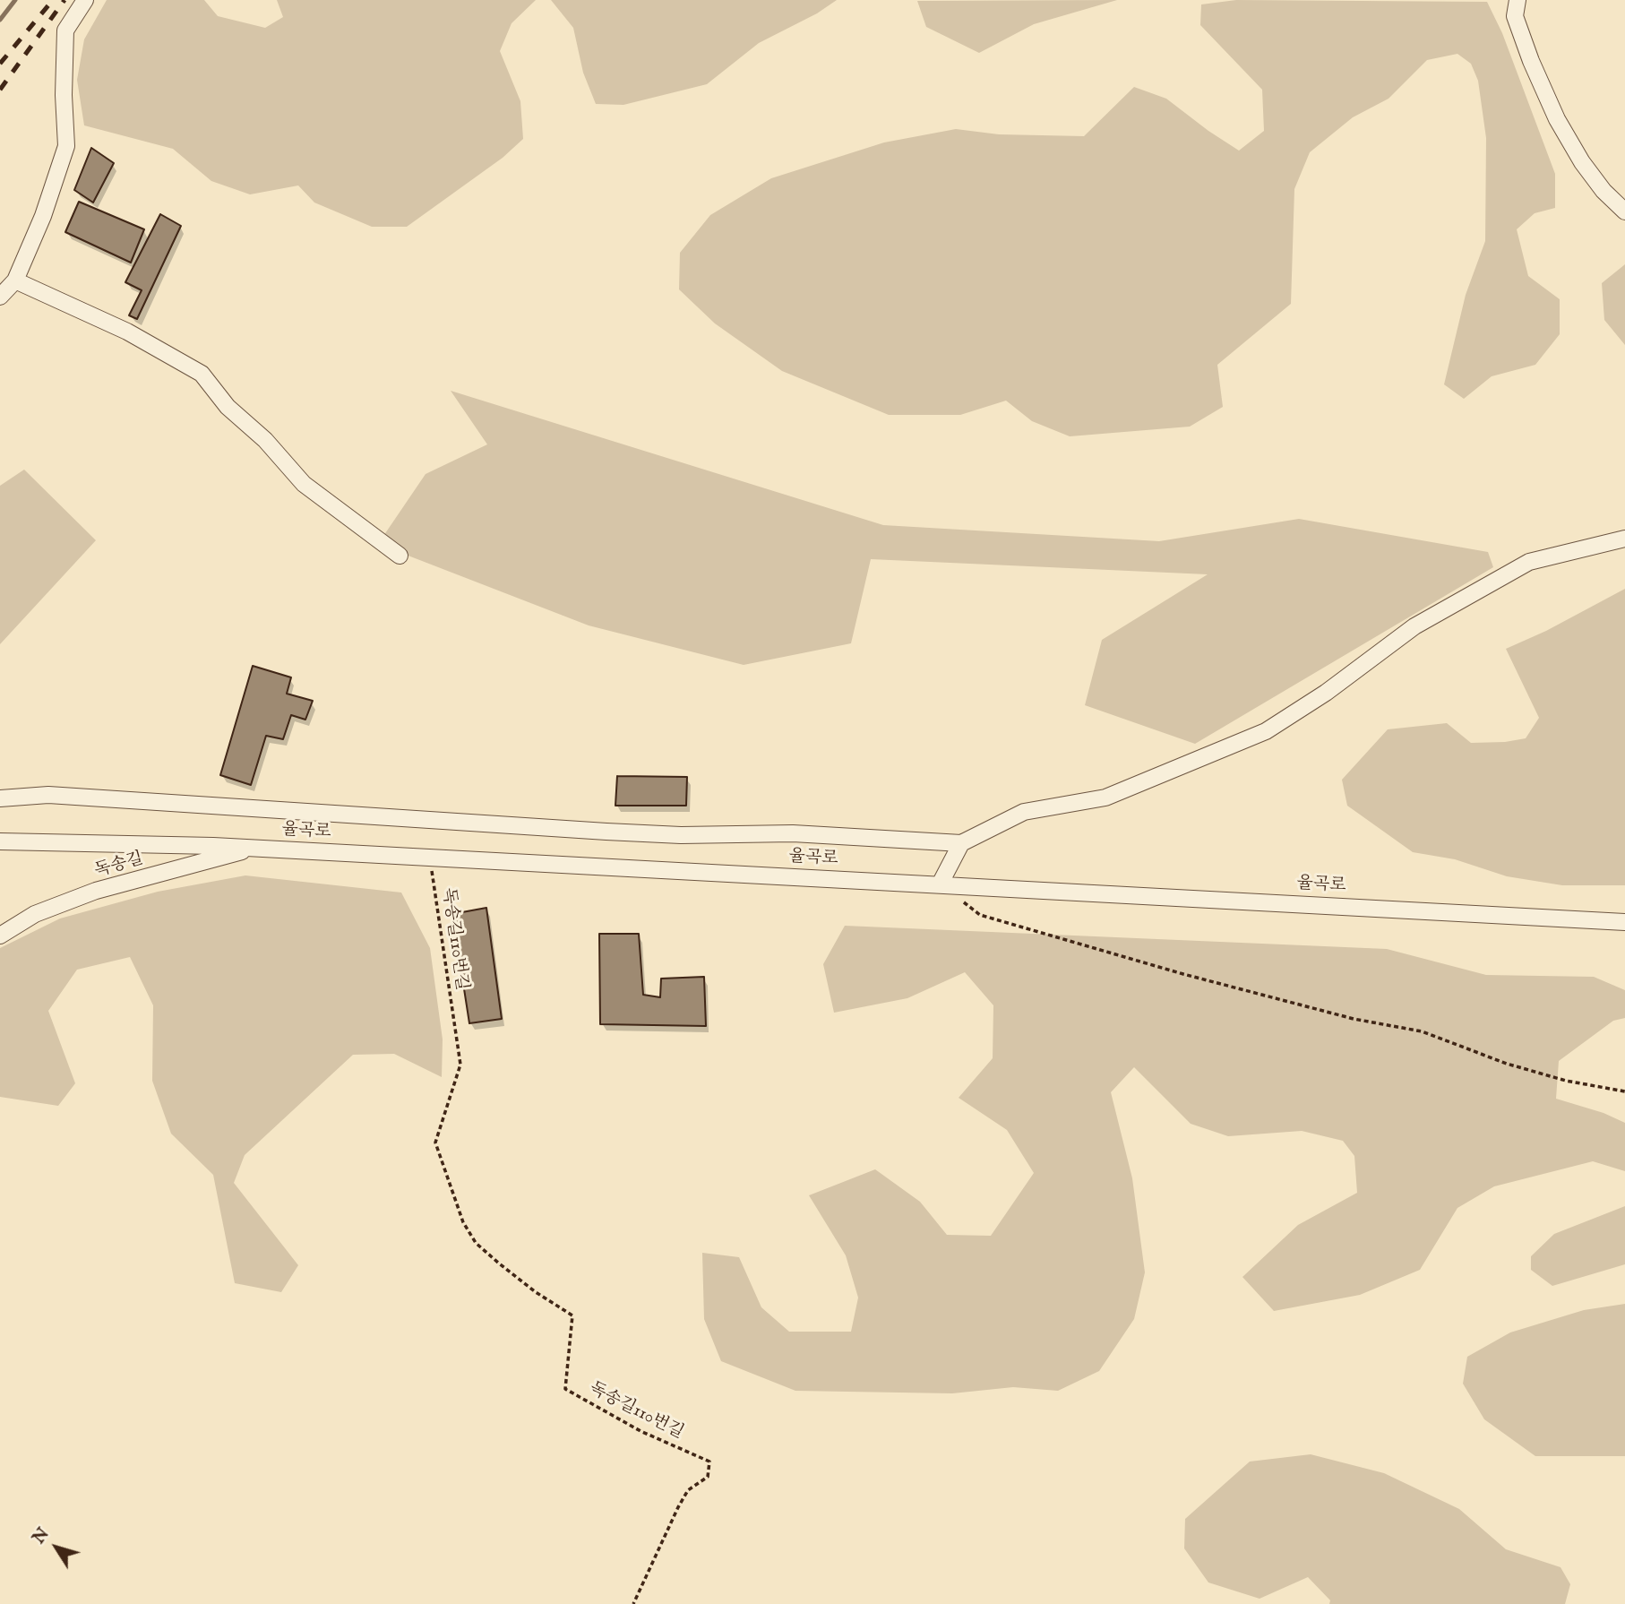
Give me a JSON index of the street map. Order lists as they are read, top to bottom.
{
  "streets": {
    "street": ["율곡로", "독송길"],
    "path": ["독송길110번길"]
  },
  "crossings": [
    ["율곡로", "독송길"],
    ["율곡로", "독송길110번길"]
  ],
  "north": "top left"
}
